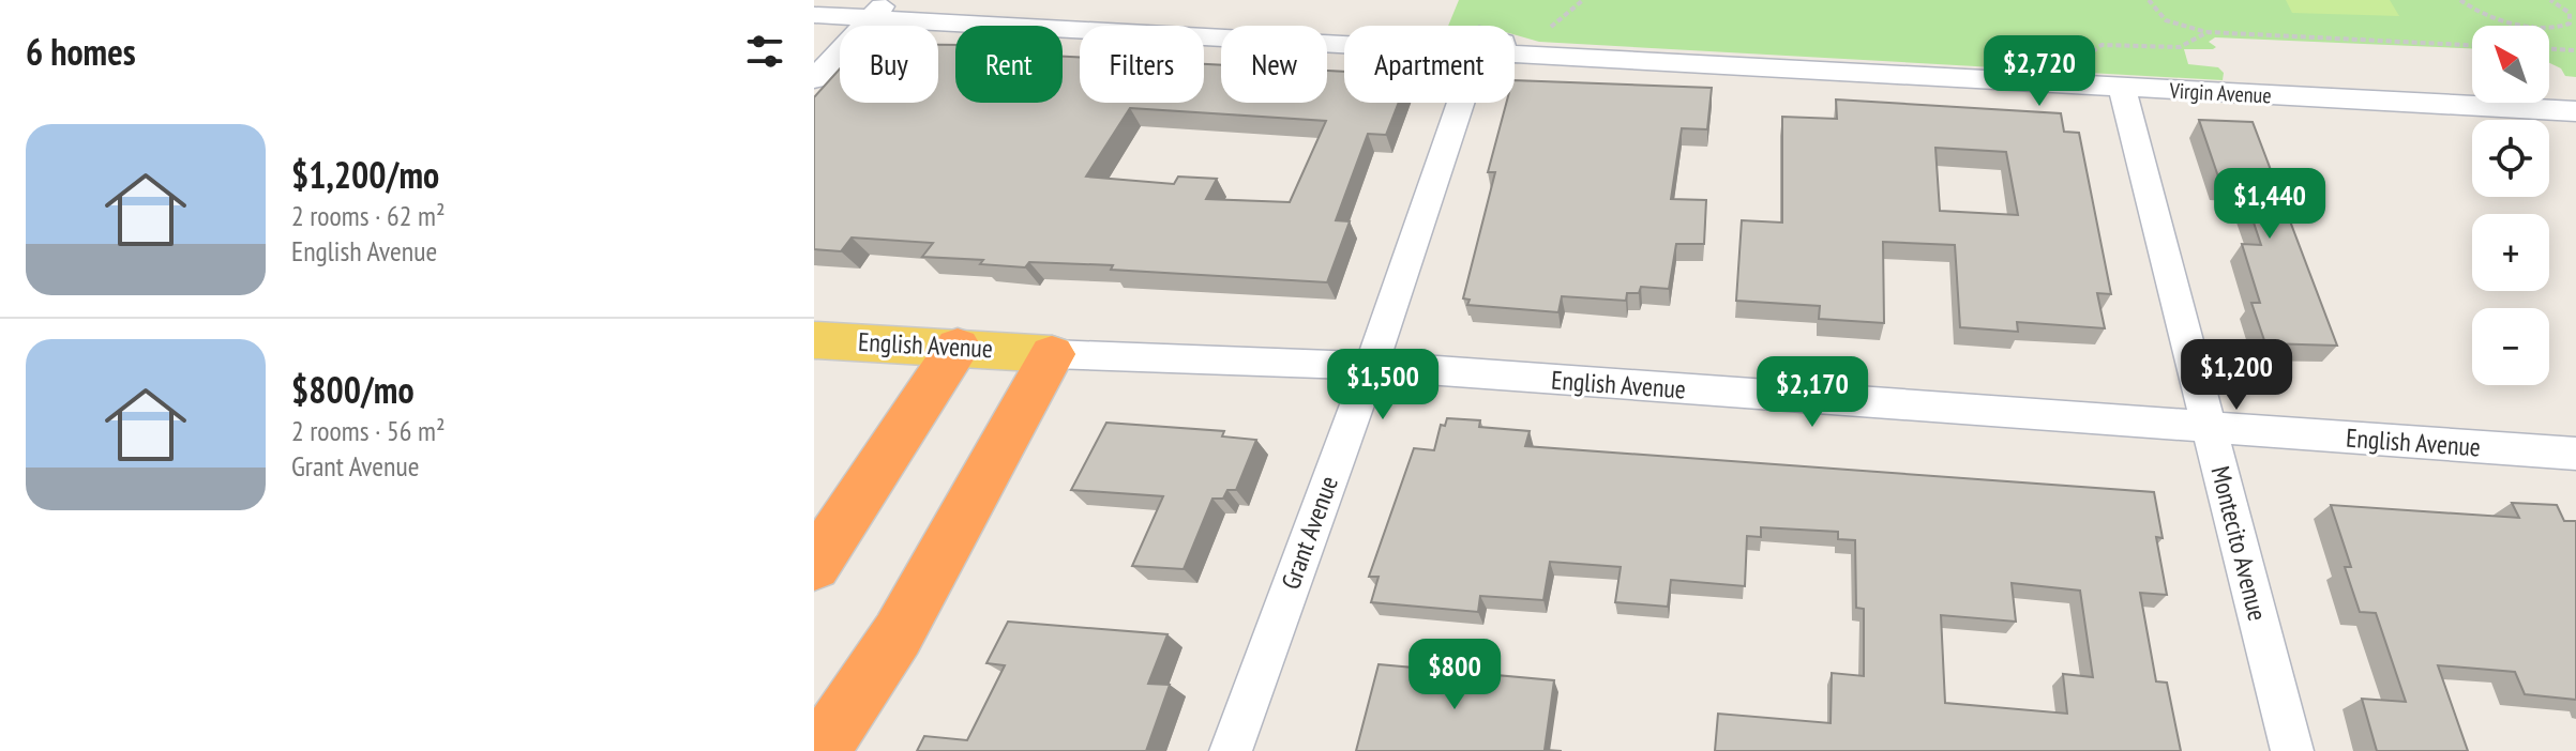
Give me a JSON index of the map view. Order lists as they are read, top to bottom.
{
  "streets": {
    "main road": ["English Avenue"],
    "street": ["Virgin Avenue", "Grant Avenue", "Montecito Avenue"]
  },
  "crossings": [
    ["Virgin Avenue", "Montecito Avenue"],
    ["English Avenue", "Grant Avenue"],
    ["English Avenue", "Montecito Avenue"]
  ],
  "north": "top left",
  "page": {
    "heading": "6 homes",
    "map_buttons": ["+", "−"],
    "chip": [
      "Buy",
      "Rent",
      "Filters",
      "New",
      "Apartment"
    ],
    "price": [
      "$2,720",
      "$1,440",
      "$1,200",
      "$1,500",
      "$2,170",
      "$800"
    ],
    "list": [
      {
        "name": "$1,200/mo",
        "note": "2 rooms · 62 m² · English Avenue"
      },
      {
        "name": "$800/mo",
        "note": "2 rooms · 56 m² · Grant Avenue"
      }
    ]
  }
}
